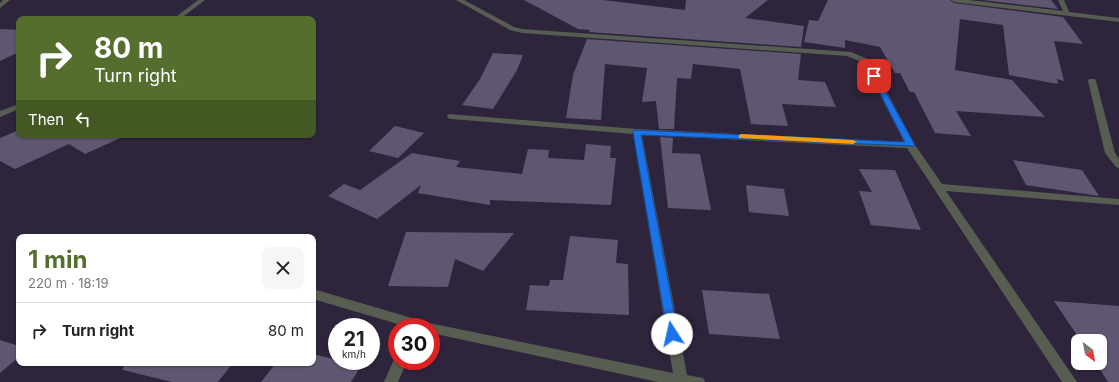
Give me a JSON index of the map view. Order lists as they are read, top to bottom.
{
  "north": "bottom right",
  "page": {
    "turn": ["80 m", "Turn right"],
    "then": "Then",
    "heading": ["1 min", "220 m · 18:19"],
    "list": [
      {
        "name": "Turn right",
        "value": "80 m"
      }
    ],
    "speed": "21 km/h",
    "limit": "30"
  }
}
